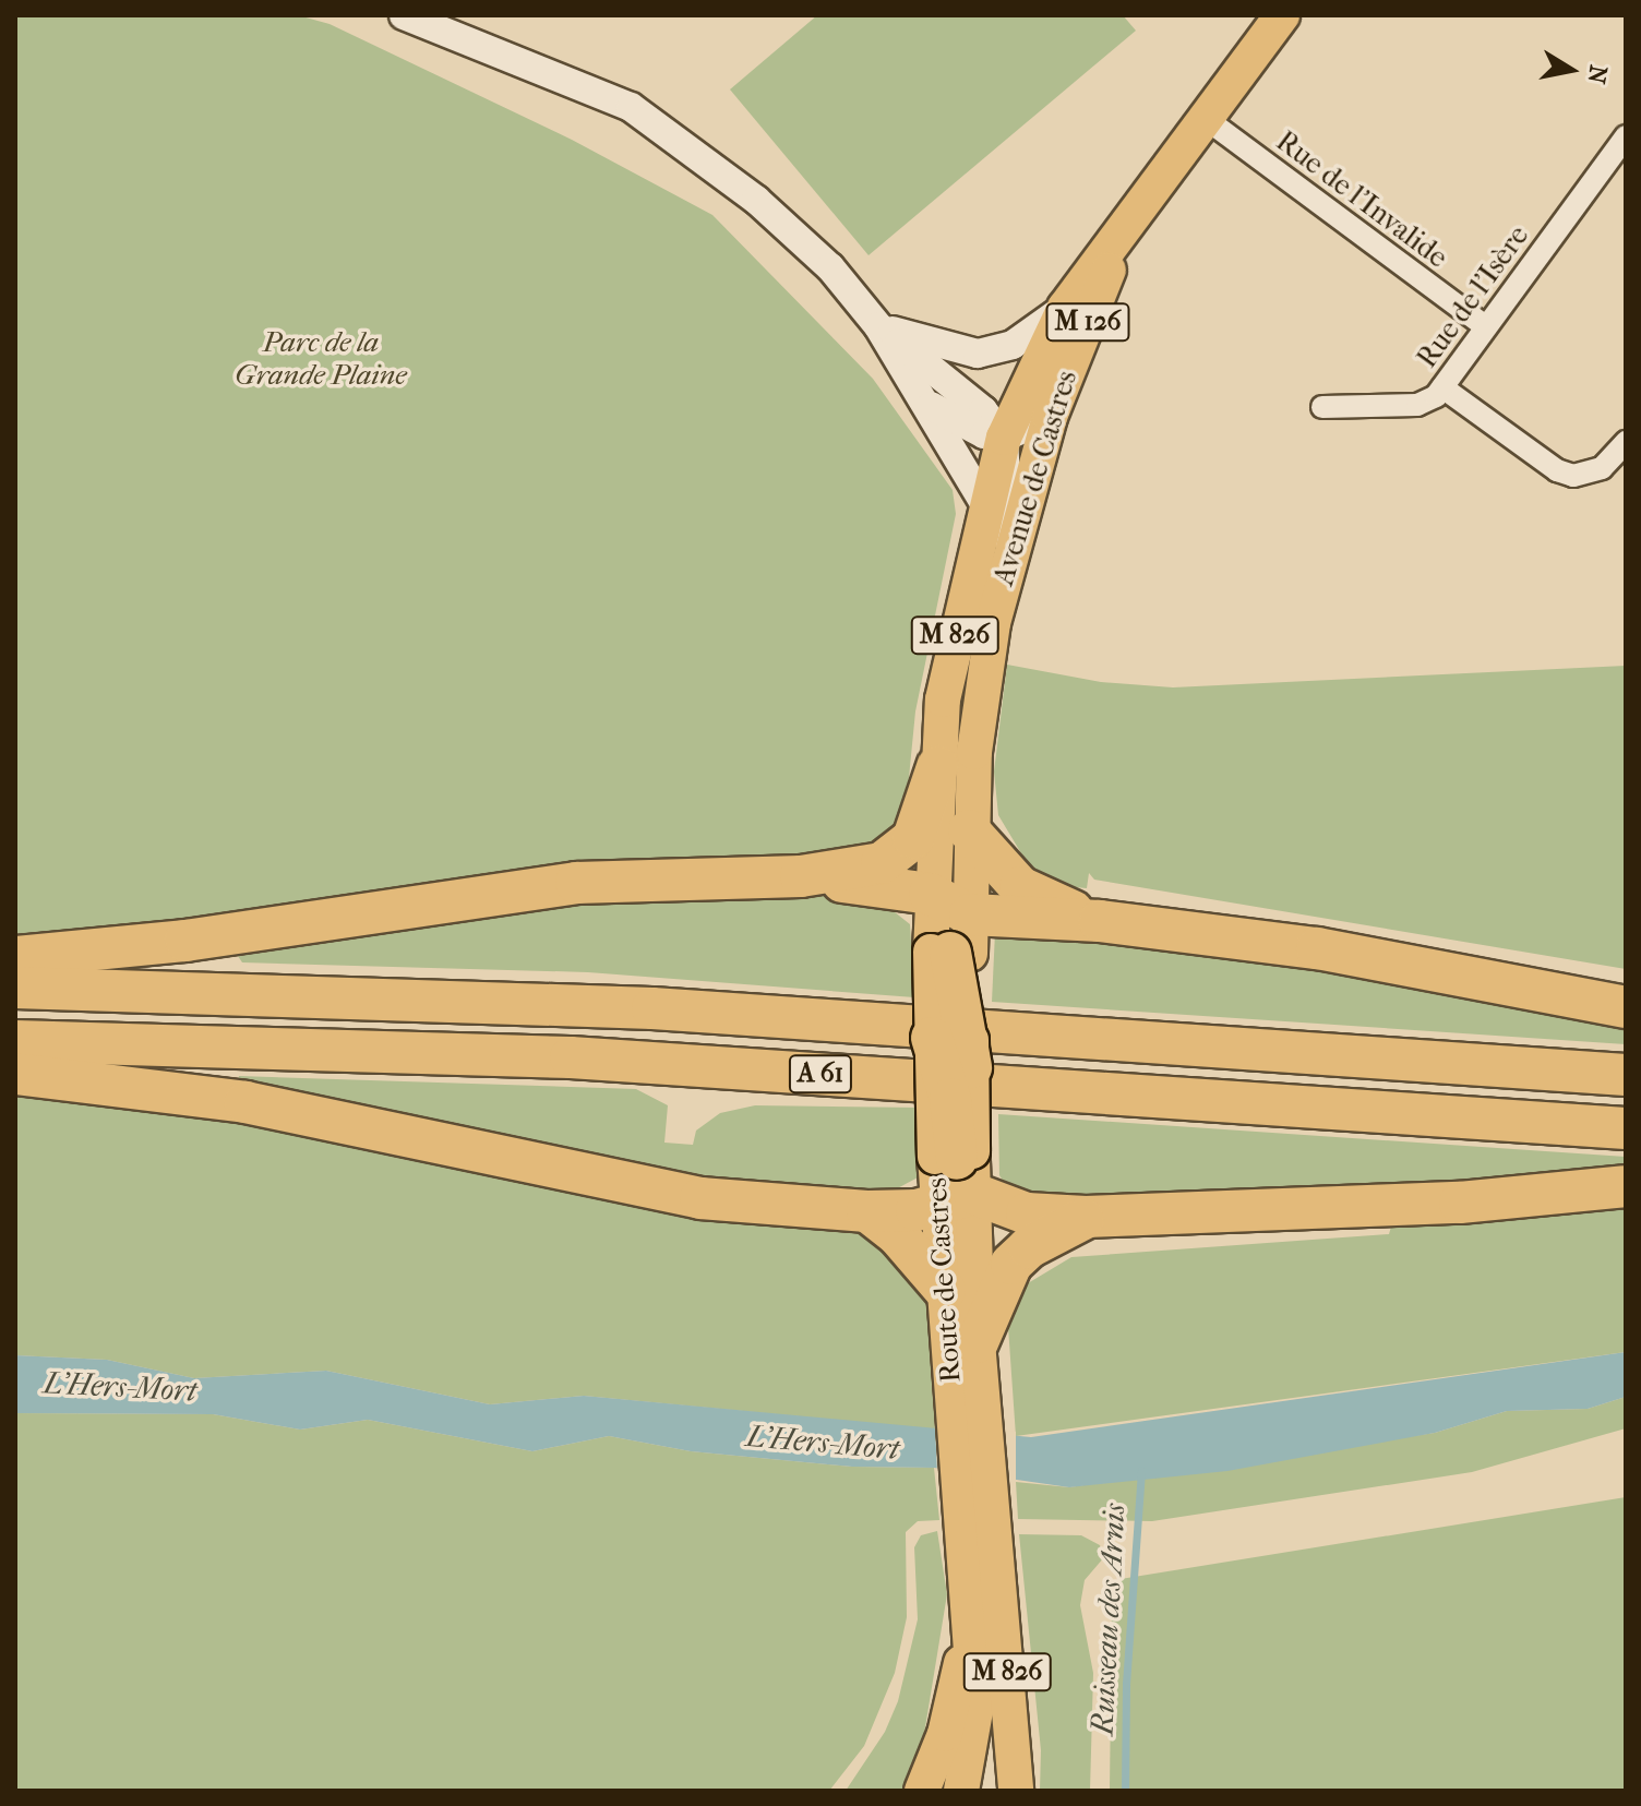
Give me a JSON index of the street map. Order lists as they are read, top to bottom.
{
  "streets": {
    "highway": ["A 61"],
    "main road": [
      "M 126",
      "Avenue de Castres",
      "M 826",
      "Route de Castres"
    ],
    "street": ["Rue de l'Invalide", "Rue de l'Isère"]
  },
  "crossings": [
    ["Rue de l'Invalide", "Rue de l'Isère"],
    ["Rue de l'Invalide", "Avenue de Castres"],
    ["Avenue de Castres", "M 826"]
  ],
  "water": ["L'Hers-Mort", "Ruisseau des Arnis"],
  "parks": ["Parc de la Grande Plaine"],
  "north": "right"
}
